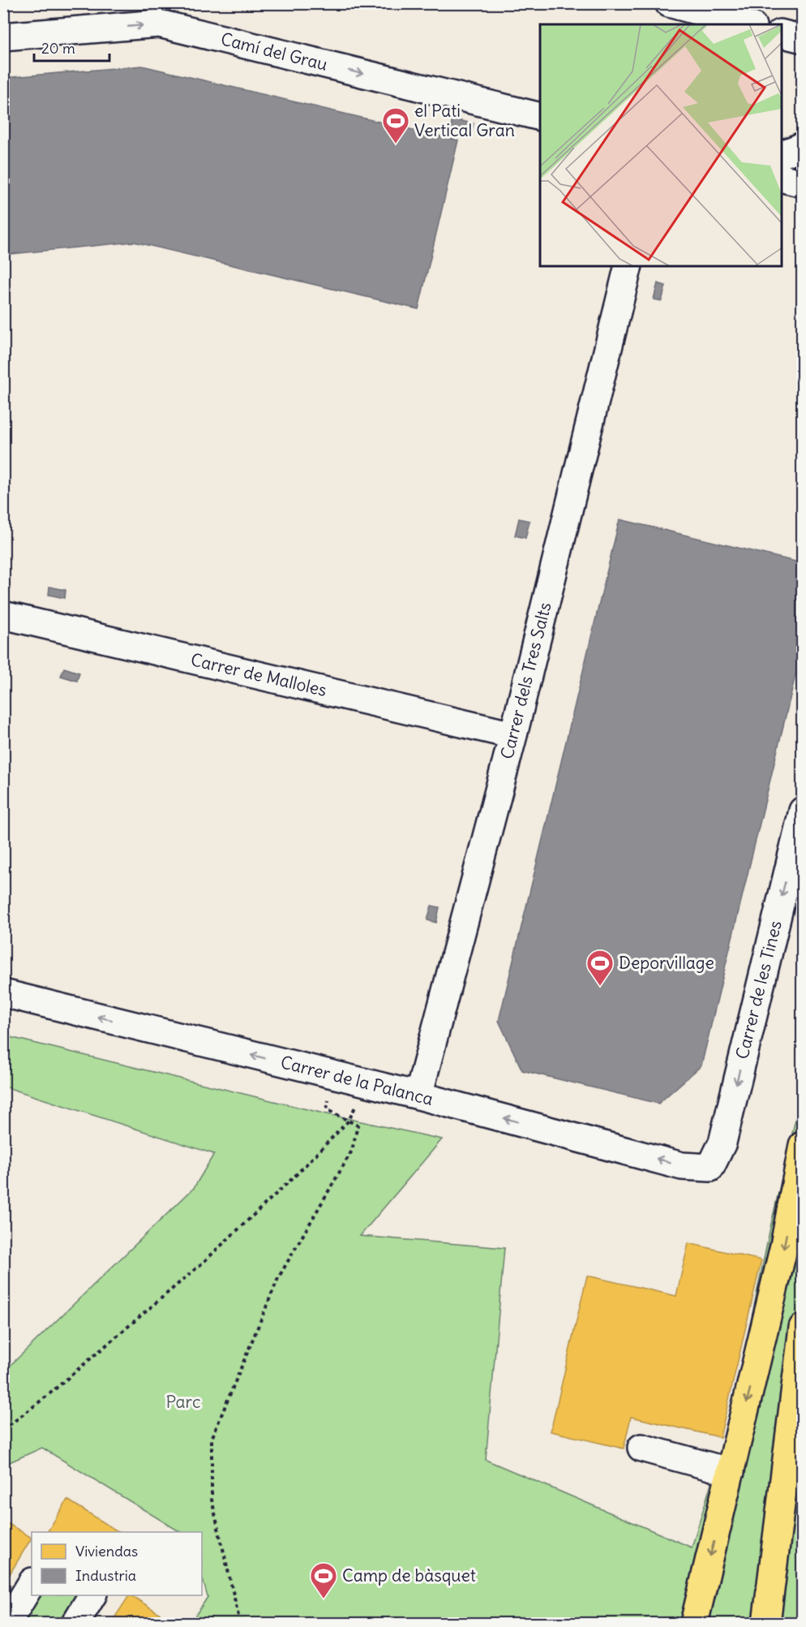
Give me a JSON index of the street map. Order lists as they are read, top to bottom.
{
  "streets": {
    "street": [
      "Camí del Grau",
      "Carrer de Malloles",
      "Carrer dels Tres Salts",
      "Carrer de les Tines",
      "Carrer de la Palanca"
    ]
  },
  "crossings": [
    ["Carrer de Malloles", "Carrer dels Tres Salts"],
    ["Carrer dels Tres Salts", "Carrer de la Palanca"],
    ["Carrer de les Tines", "Carrer de la Palanca"]
  ],
  "one_way": ["Camí del Grau", "Carrer de les Tines", "Carrer de la Palanca"],
  "parks": ["Parc"],
  "places": {
    "sports": ["el Pati Vertical Gran", "Deporvillage", "Camp de bàsquet"]
  },
  "legend": ["Viviendas", "Industria"],
  "scale_bar": "20 m"
}
